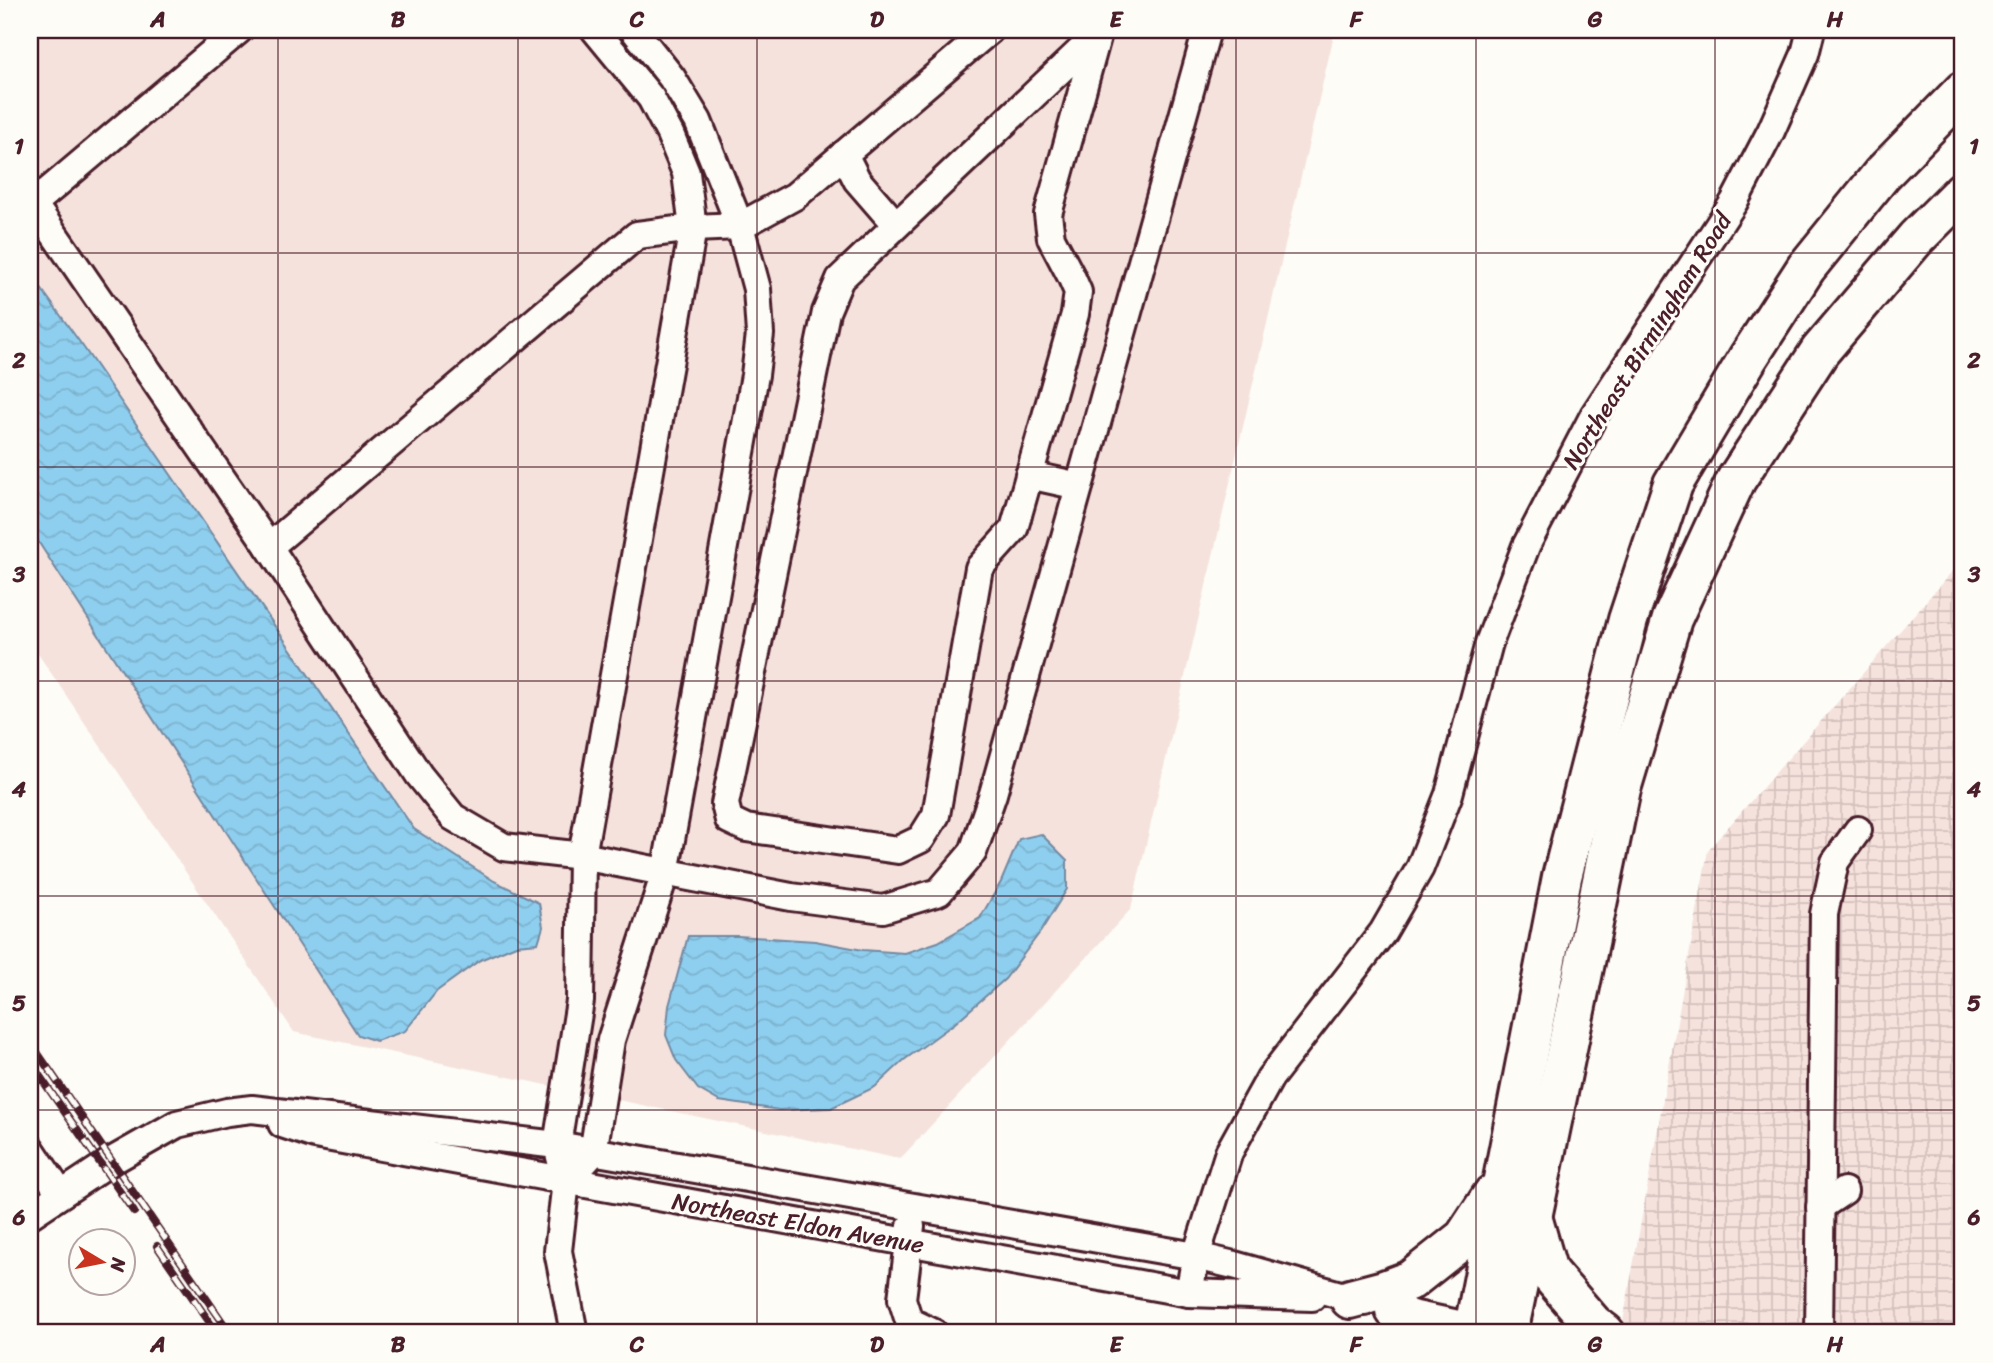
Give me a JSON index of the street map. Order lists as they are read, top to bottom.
{
  "streets": {
    "street": ["Northeast Birmingham Road", "Northeast Eldon Avenue"]
  },
  "crossings": [
    ["Northeast Birmingham Road", "Northeast Eldon Avenue"]
  ],
  "north": "right",
  "grid": {
    "columns": [
      "A",
      "B",
      "C",
      "D",
      "E",
      "F",
      "G",
      "H"
    ],
    "rows": [
      "1",
      "2",
      "3",
      "4",
      "5",
      "6"
    ]
  }
}
